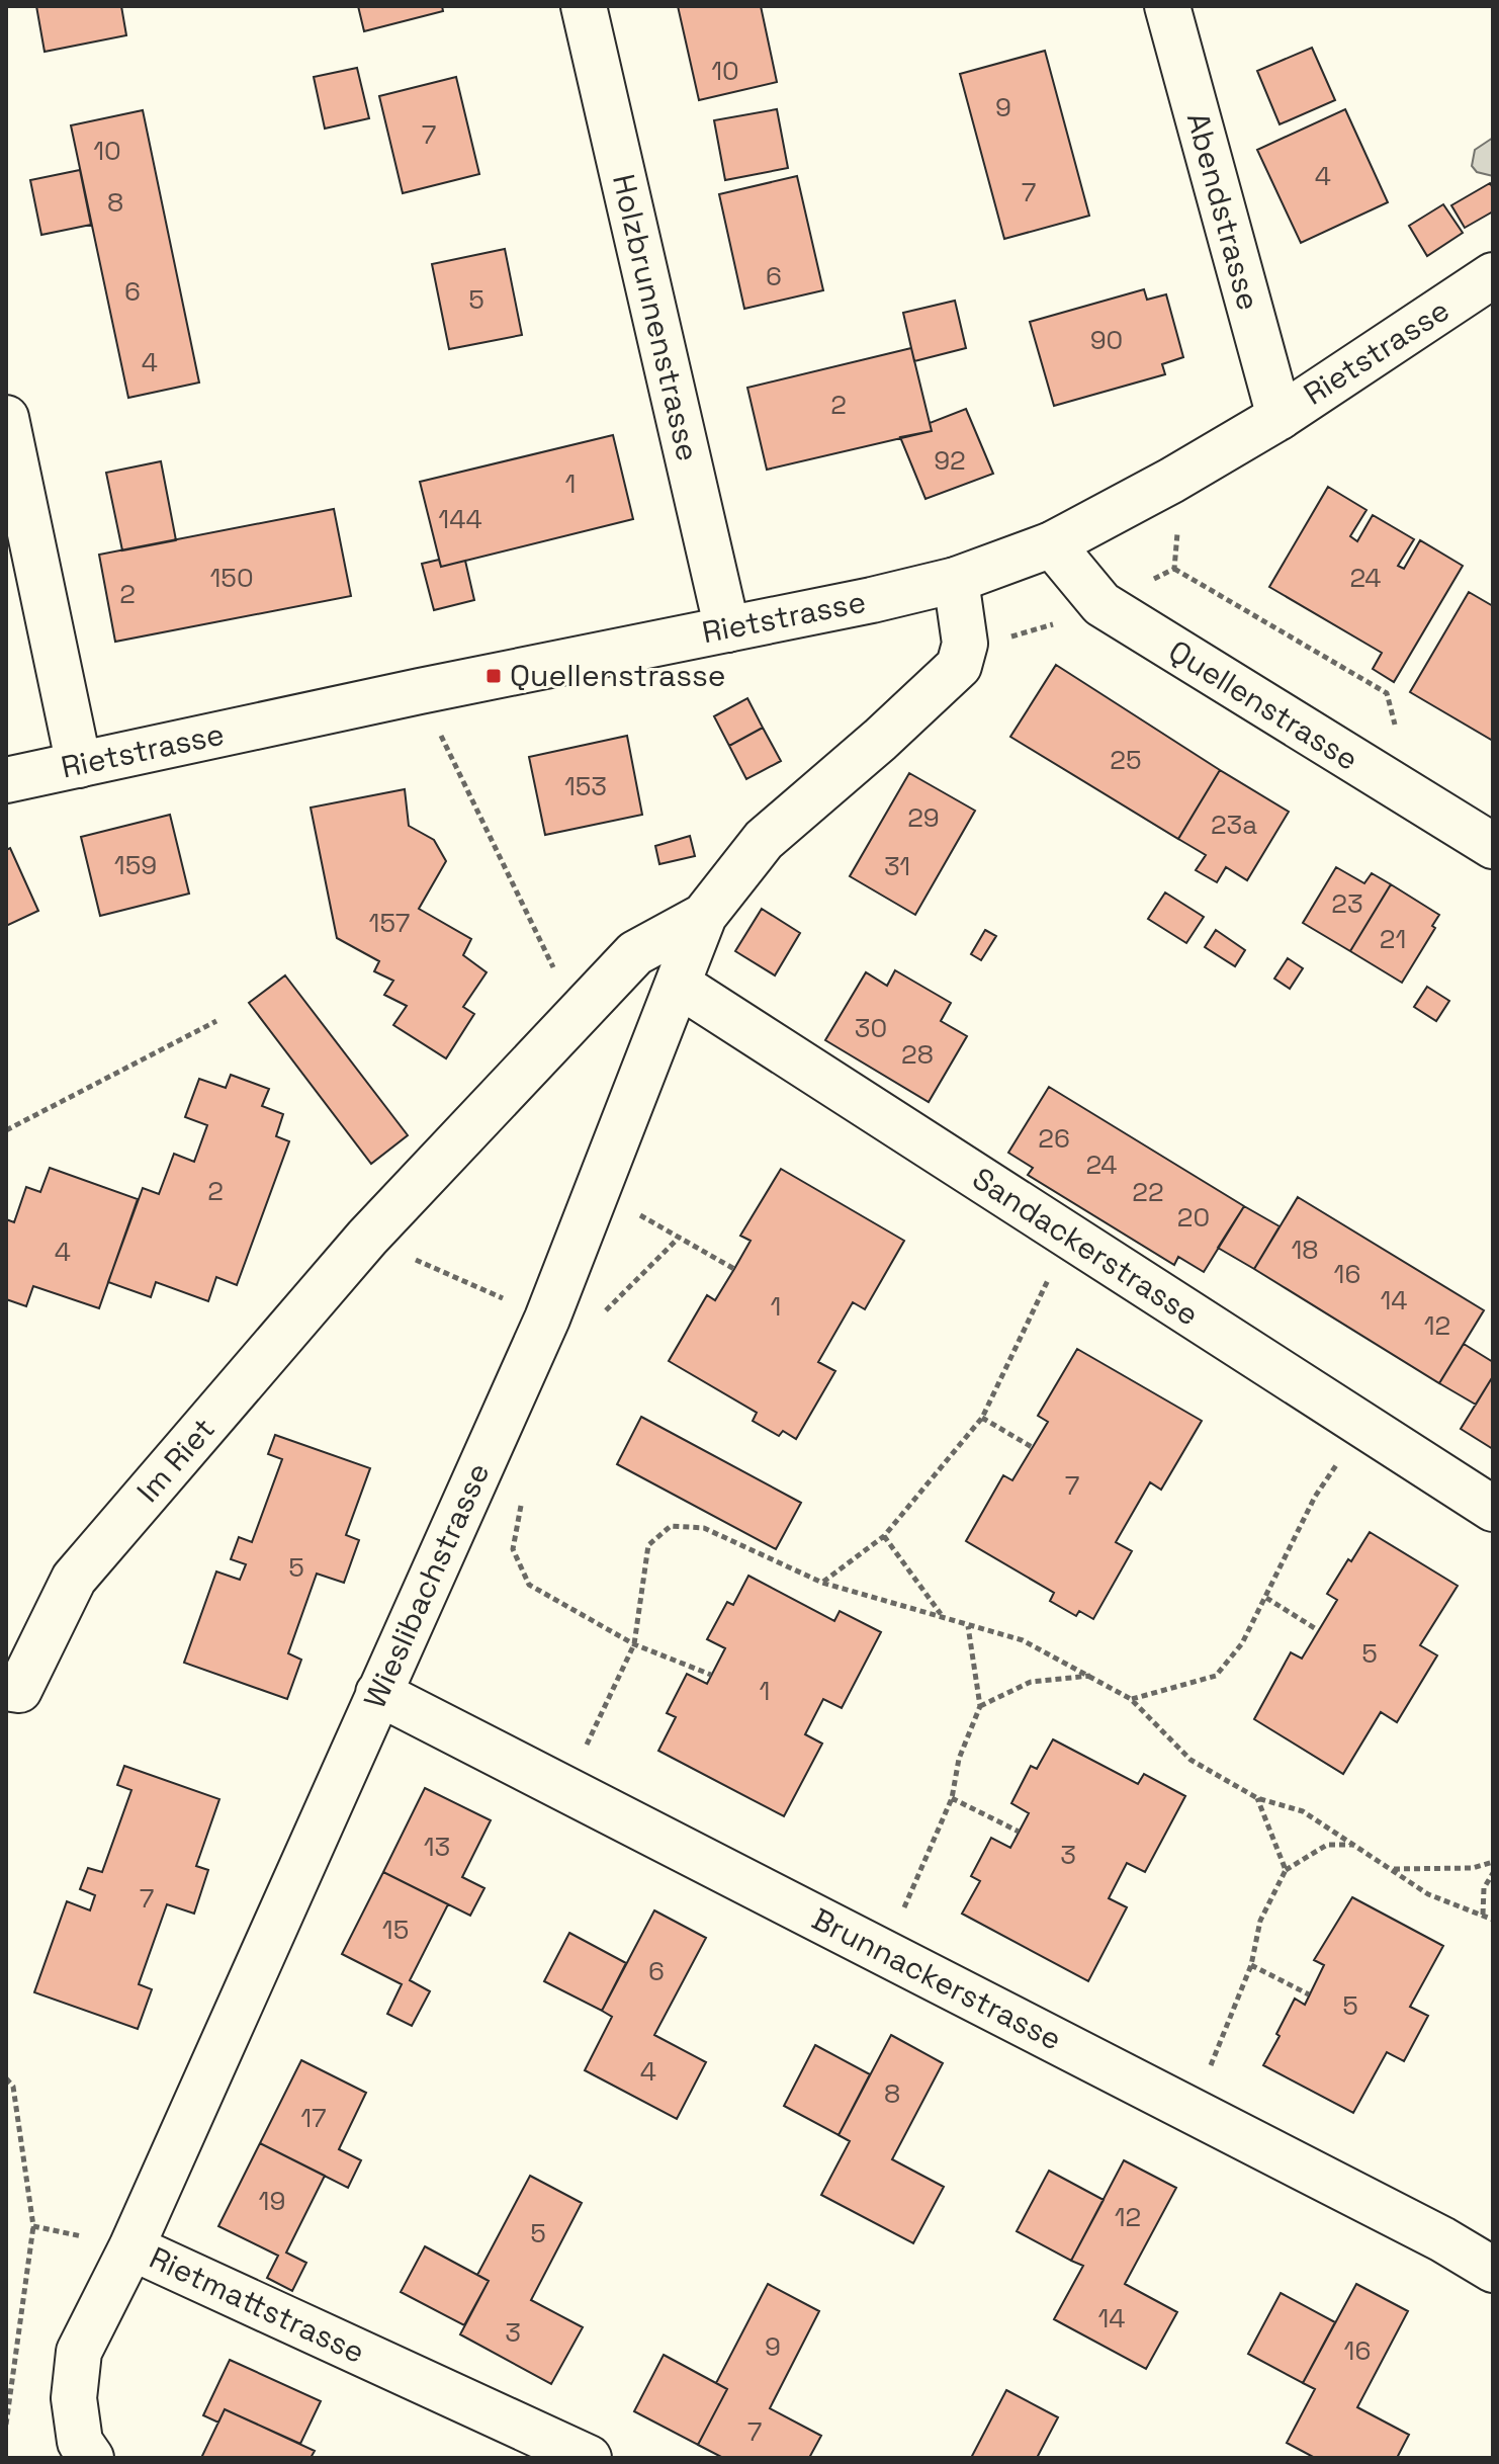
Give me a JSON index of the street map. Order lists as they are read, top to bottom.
{
  "streets": {
    "street": [
      "Abendstrasse",
      "Holzbrunnenstrasse",
      "Rietstrasse",
      "Quellenstrasse",
      "Sandackerstrasse",
      "Im Riet",
      "Wieslibachstrasse",
      "Brunnackerstrasse",
      "Rietmattstrasse"
    ]
  },
  "crossings": [
    ["Abendstrasse", "Rietstrasse"],
    ["Holzbrunnenstrasse", "Rietstrasse"],
    ["Rietstrasse", "Quellenstrasse"],
    ["Sandackerstrasse", "Wieslibachstrasse"],
    ["Im Riet", "Wieslibachstrasse"],
    ["Wieslibachstrasse", "Brunnackerstrasse"],
    ["Wieslibachstrasse", "Rietmattstrasse"]
  ],
  "places": {
    "transit": ["Quellenstrasse"]
  },
  "house_numbers": [
    "10",
    "9",
    "7",
    "10",
    "4",
    "7",
    "8",
    "6",
    "6",
    "5",
    "90",
    "4",
    "2",
    "92",
    "1",
    "144",
    "150",
    "24",
    "2",
    "25",
    "153",
    "29",
    "23a",
    "159",
    "31",
    "23",
    "157",
    "21",
    "30",
    "28",
    "26",
    "24",
    "2",
    "22",
    "20",
    "18",
    "4",
    "16",
    "14",
    "1",
    "12",
    "7",
    "5",
    "5",
    "1",
    "13",
    "3",
    "7",
    "15",
    "6",
    "5",
    "4",
    "8",
    "17",
    "19",
    "12",
    "5",
    "14",
    "3",
    "9",
    "16",
    "7"
  ]
}
